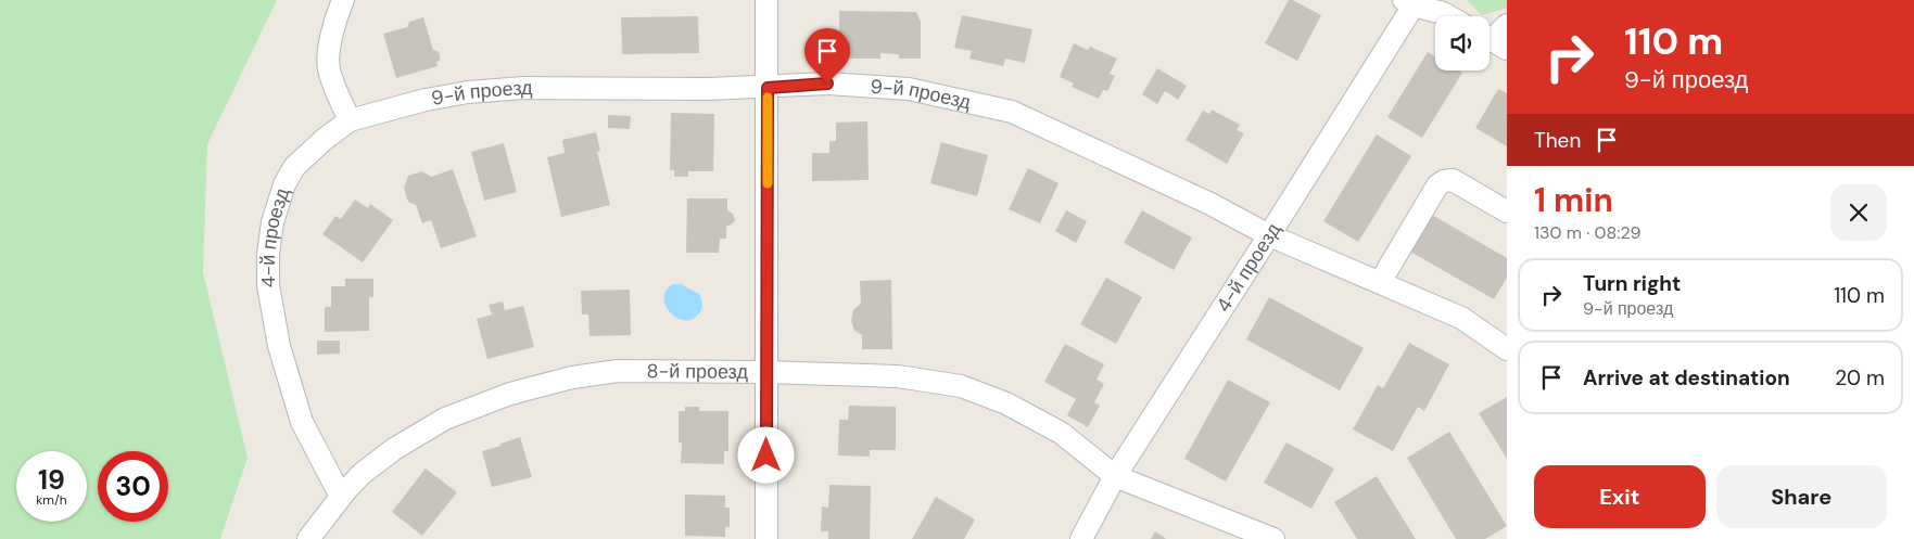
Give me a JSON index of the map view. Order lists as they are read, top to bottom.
{
  "streets": {
    "street": ["9-й проезд", "4-й проезд", "8-й проезд"]
  },
  "crossings": [
    ["9-й проезд", "4-й проезд"],
    ["4-й проезд", "8-й проезд"]
  ],
  "page": {
    "turn": ["110 m", "9-й проезд"],
    "then": "Then",
    "heading": ["1 min", "130 m · 08:29"],
    "list": [
      {
        "name": "Turn right",
        "note": "9-й проезд",
        "value": "110 m"
      },
      {
        "name": "Arrive at destination",
        "value": "20 m"
      }
    ],
    "speed": "19 km/h",
    "limit": "30",
    "buttons": ["Exit", "Share"]
  }
}
